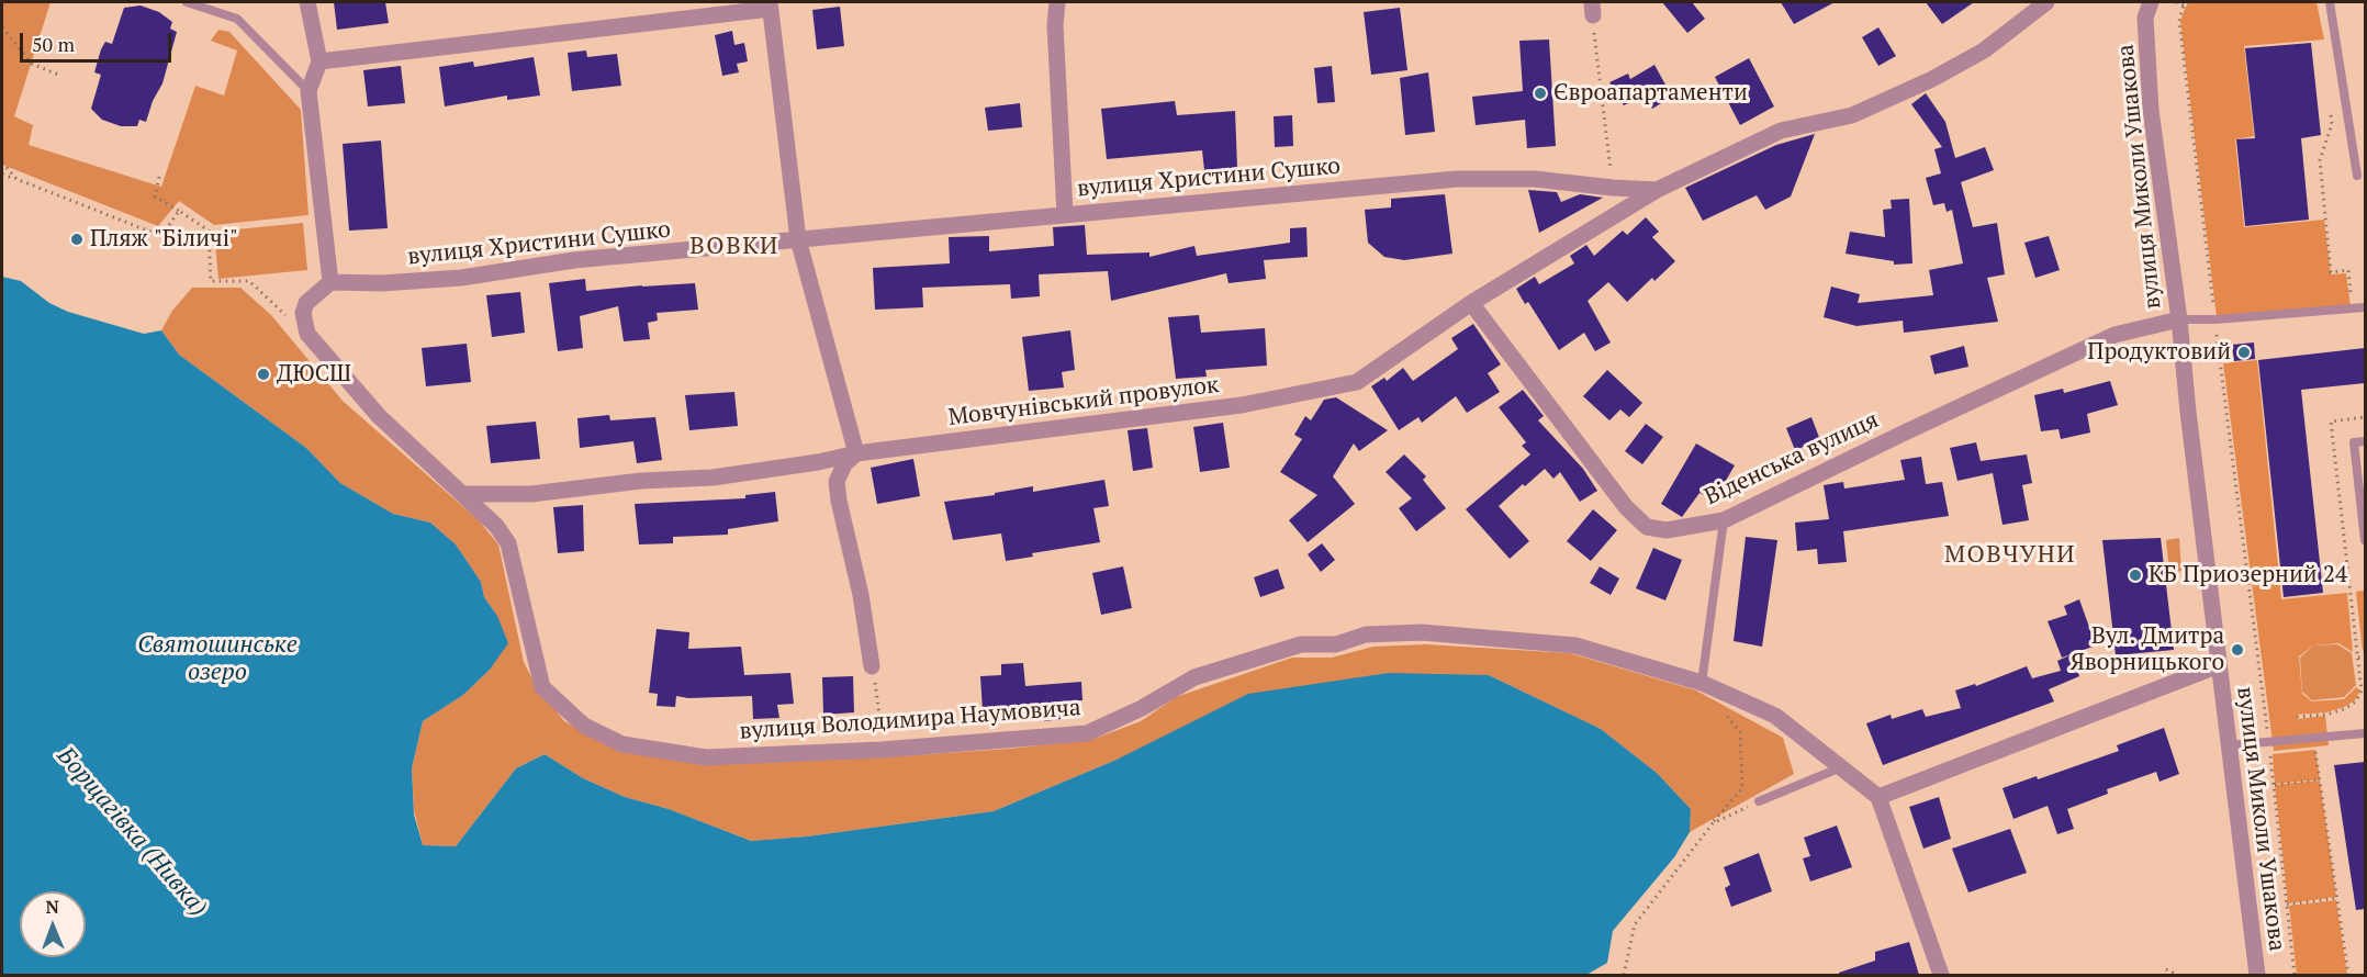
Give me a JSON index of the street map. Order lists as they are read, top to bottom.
{
  "streets": {
    "street": [
      "вулиця Миколи Ушакова",
      "вулиця Христини Сушко",
      "Мовчунівський провулок",
      "Віденська вулиця",
      "вулиця Володимира Наумовича"
    ]
  },
  "crossings": [
    ["вулиця Миколи Ушакова", "Віденська вулиця"],
    ["вулиця Христини Сушко", "Мовчунівський провулок"],
    ["Мовчунівський провулок", "Віденська вулиця"],
    ["Мовчунівський провулок", "вулиця Володимира Наумовича"]
  ],
  "districts": ["ВОВКИ", "МОВЧУНИ"],
  "water": ["Святошинське озеро", "Борщагівка (Нивка)"],
  "places": [
    "Євроапартаменти",
    "Пляж \"Біличі\"",
    "Продуктовий",
    "ДЮСШ",
    "КБ Приозерний 24",
    "Вул. Дмитра Яворницького"
  ],
  "scale_bar": "50 m",
  "north": "top"
}
